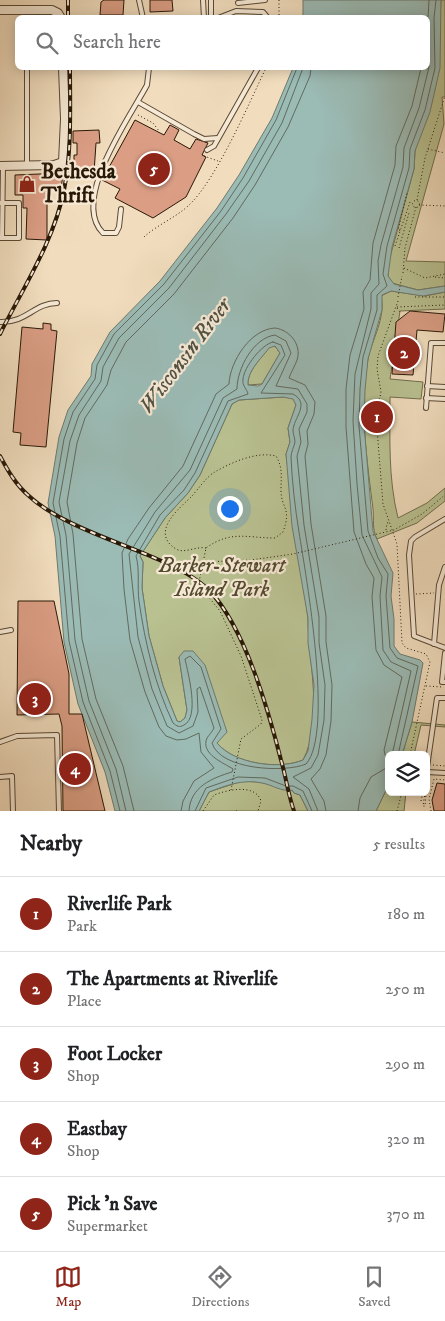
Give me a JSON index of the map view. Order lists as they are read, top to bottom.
{
  "water": ["Wisconsin River"],
  "parks": ["Barker-Stewart Island Park"],
  "places": {
    "shop": ["Bethesda Thrift"]
  },
  "page": {
    "search": "Search here",
    "pins": [
      "5",
      "2",
      "1",
      "3",
      "4"
    ],
    "heading": ["Nearby", "5 results"],
    "list": [
      {
        "mark": "1",
        "name": "Riverlife Park",
        "note": "Park",
        "value": "180 m"
      },
      {
        "mark": "2",
        "name": "The Apartments at Riverlife",
        "note": "Place",
        "value": "250 m"
      },
      {
        "mark": "3",
        "name": "Foot Locker",
        "note": "Shop",
        "value": "290 m"
      },
      {
        "mark": "4",
        "name": "Eastbay",
        "note": "Shop",
        "value": "320 m"
      },
      {
        "mark": "5",
        "name": "Pick 'n Save",
        "note": "Supermarket",
        "value": "370 m"
      }
    ],
    "nav": ["Map", "Directions", "Saved"]
  }
}
